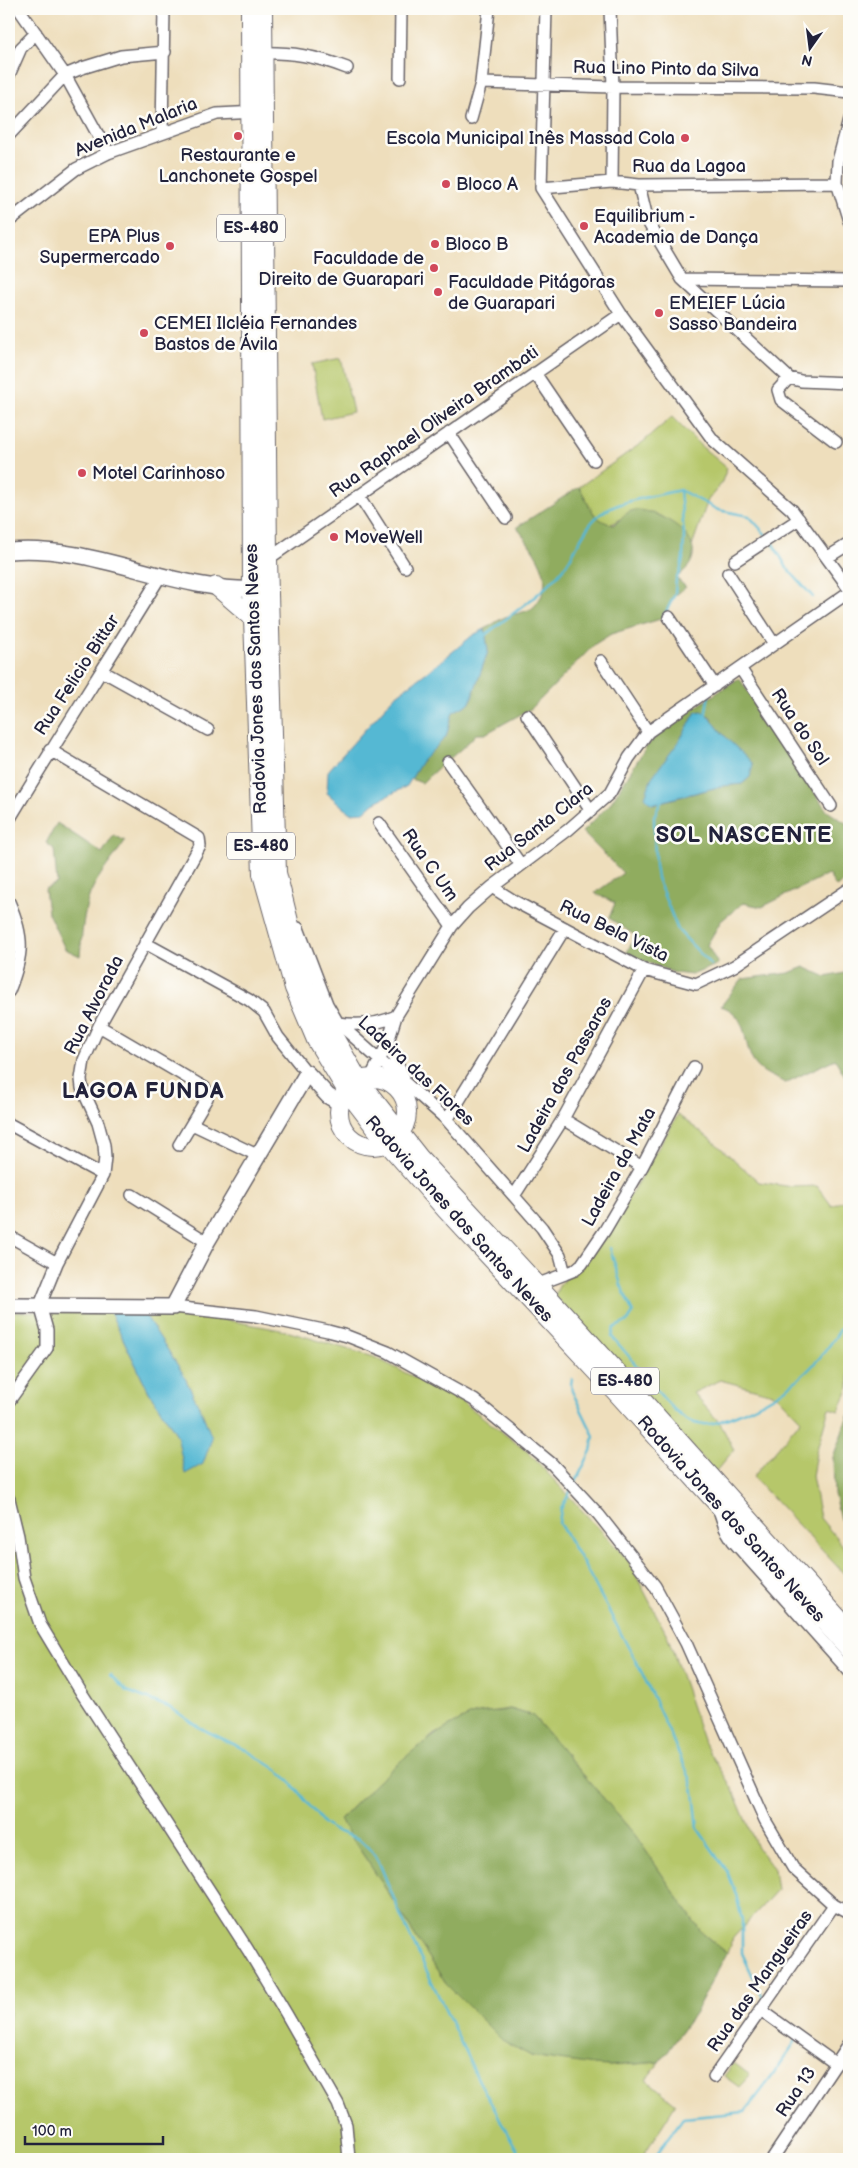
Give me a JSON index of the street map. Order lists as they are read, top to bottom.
{
  "streets": {
    "main road": ["ES-480", "Rodovia Jones dos Santos Neves"],
    "street": [
      "Rua Lino Pinto da Silva",
      "Avenida Malaria",
      "Rua da Lagoa",
      "Rua Raphael Oliveira Brambati",
      "Rua Felicio Bittar",
      "Rua do Sol",
      "Rua Santa Clara",
      "Rua C Um",
      "Rua Bela Vista",
      "Rua Alvorada",
      "Ladeira das Flores",
      "Ladeira dos Passaros",
      "Ladeira da Mata",
      "Rua das Mangueiras",
      "Rua 13"
    ]
  },
  "crossings": [
    ["Avenida Malaria", "Rodovia Jones dos Santos Neves"],
    ["Rua Raphael Oliveira Brambati", "Rodovia Jones dos Santos Neves"],
    ["Rua Felicio Bittar", "Rua Alvorada"],
    ["Rodovia Jones dos Santos Neves", "Rua Santa Clara"],
    ["Rodovia Jones dos Santos Neves", "Ladeira das Flores"],
    ["Rua do Sol", "Rua Santa Clara"],
    ["Rua Santa Clara", "Rua C Um"],
    ["Rua Santa Clara", "Rua Bela Vista"],
    ["Rua Santa Clara", "Ladeira das Flores"],
    ["Rua Bela Vista", "Ladeira dos Passaros"],
    ["Ladeira das Flores", "Ladeira dos Passaros"],
    ["Ladeira das Flores", "Ladeira da Mata"]
  ],
  "districts": ["SOL NASCENTE", "LAGOA FUNDA"],
  "places": [
    "Restaurante e Lanchonete Gospel",
    "Escola Municipal Inês Massad Cola",
    "Bloco A",
    "Equilibrium - Academia de Dança",
    "Bloco B",
    "EPA Plus Supermercado",
    "Faculdade de Direito de Guarapari",
    "Faculdade Pitágoras de Guarapari",
    "EMEIEF Lúcia Sasso Bandeira",
    "CEMEI Ilcléia Fernandes Bastos de Ávila",
    "Motel Carinhoso",
    "MoveWell"
  ],
  "scale_bar": "100 m",
  "north": "bottom"
}
